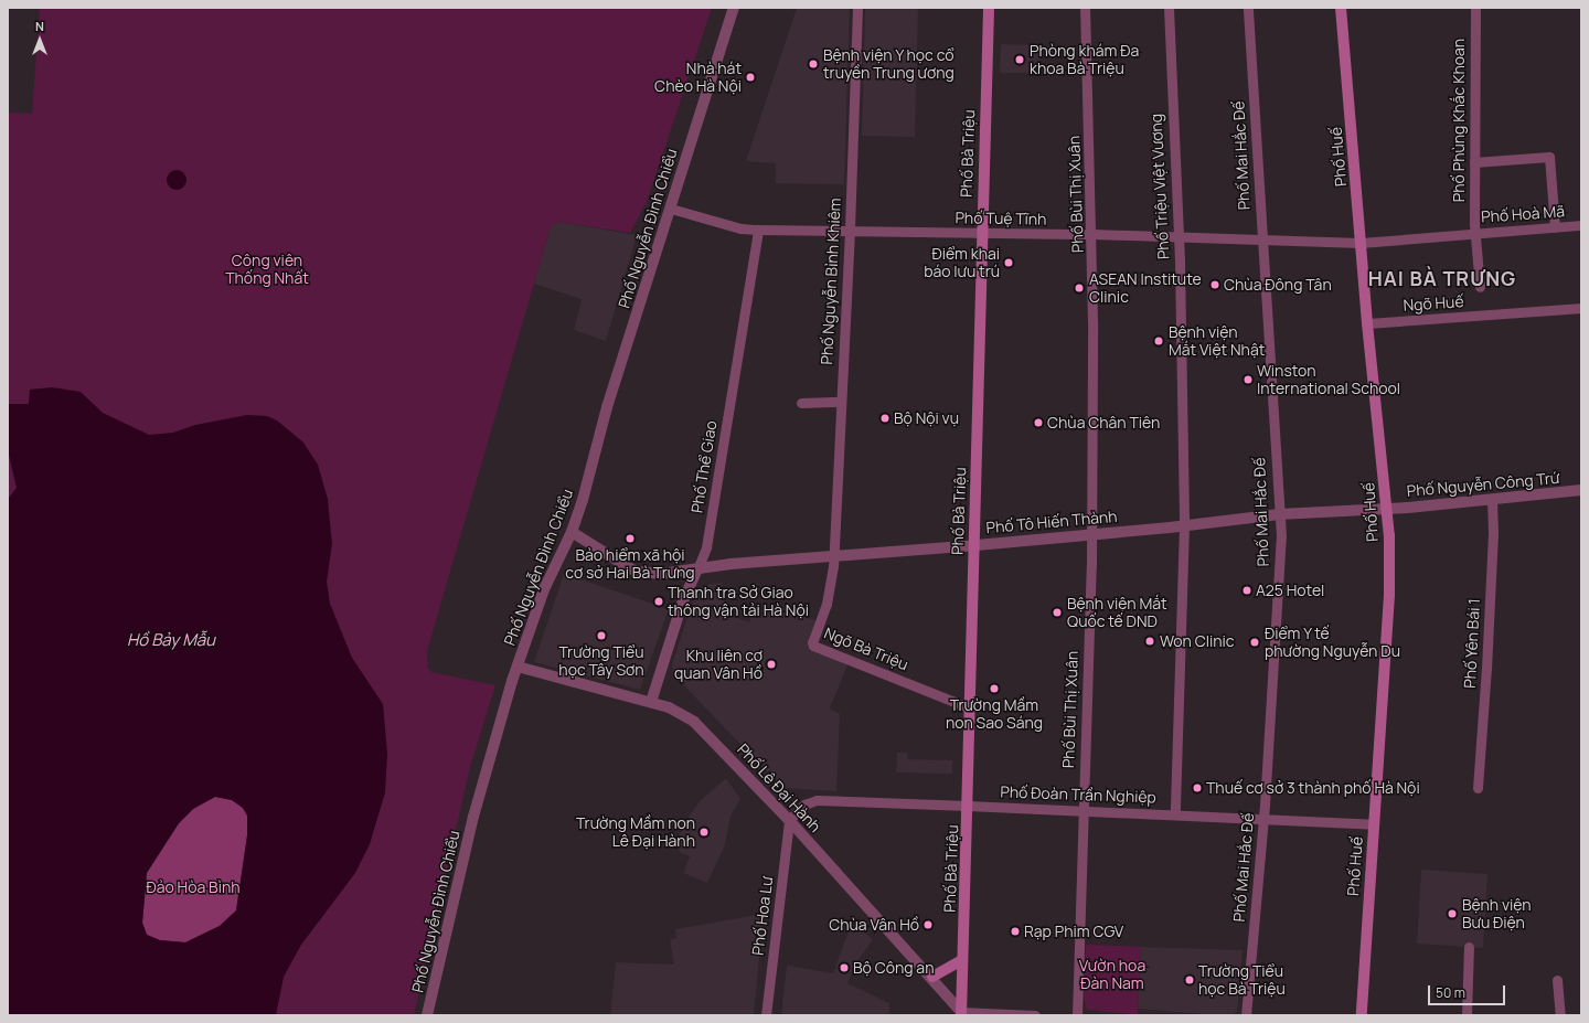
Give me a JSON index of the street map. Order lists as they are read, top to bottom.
{
  "streets": {
    "main road": ["Phố Bà Triệu", "Phố Huế"],
    "street": [
      "Phố Phùng Khắc Khoan",
      "Phố Mai Hắc Đế",
      "Phố Triệu Việt Vương",
      "Phố Bùi Thị Xuân",
      "Phố Hoà Mã",
      "Phố Tuệ Tĩnh",
      "Phố Nguyễn Đình Chiểu",
      "Phố Nguyễn Bỉnh Khiêm",
      "Ngõ Huế",
      "Phố Thể Giao",
      "Phố Nguyễn Công Trứ",
      "Phố Tô Hiến Thành",
      "Phố Yên Bái 1",
      "Ngõ Bà Triệu",
      "Phố Lê Đại Hành",
      "Phố Đoàn Trần Nghiệp",
      "Phố Hoa Lư"
    ]
  },
  "crossings": [
    ["Phố Phùng Khắc Khoan", "Phố Hoà Mã"],
    ["Phố Bà Triệu", "Phố Tuệ Tĩnh"],
    ["Phố Bà Triệu", "Phố Tô Hiến Thành"],
    ["Phố Bà Triệu", "Ngõ Bà Triệu"],
    ["Phố Bà Triệu", "Phố Lê Đại Hành"],
    ["Phố Bà Triệu", "Phố Đoàn Trần Nghiệp"],
    ["Phố Mai Hắc Đế", "Phố Tuệ Tĩnh"],
    ["Phố Mai Hắc Đế", "Phố Tô Hiến Thành"],
    ["Phố Mai Hắc Đế", "Phố Đoàn Trần Nghiệp"],
    ["Phố Huế", "Phố Hoà Mã"],
    ["Phố Huế", "Phố Tuệ Tĩnh"],
    ["Phố Huế", "Ngõ Huế"],
    ["Phố Huế", "Phố Nguyễn Công Trứ"],
    ["Phố Huế", "Phố Tô Hiến Thành"],
    ["Phố Huế", "Phố Đoàn Trần Nghiệp"],
    ["Phố Triệu Việt Vương", "Phố Tuệ Tĩnh"],
    ["Phố Triệu Việt Vương", "Phố Tô Hiến Thành"],
    ["Phố Triệu Việt Vương", "Phố Đoàn Trần Nghiệp"],
    ["Phố Bùi Thị Xuân", "Phố Tuệ Tĩnh"],
    ["Phố Bùi Thị Xuân", "Phố Tô Hiến Thành"],
    ["Phố Bùi Thị Xuân", "Phố Đoàn Trần Nghiệp"],
    ["Phố Hoà Mã", "Phố Tuệ Tĩnh"],
    ["Phố Tuệ Tĩnh", "Phố Nguyễn Đình Chiểu"],
    ["Phố Tuệ Tĩnh", "Phố Nguyễn Bỉnh Khiêm"],
    ["Phố Tuệ Tĩnh", "Phố Thể Giao"],
    ["Phố Nguyễn Đình Chiểu", "Phố Tô Hiến Thành"],
    ["Phố Nguyễn Đình Chiểu", "Phố Lê Đại Hành"],
    ["Phố Nguyễn Bỉnh Khiêm", "Phố Tô Hiến Thành"],
    ["Phố Nguyễn Bỉnh Khiêm", "Ngõ Bà Triệu"],
    ["Phố Thể Giao", "Phố Tô Hiến Thành"],
    ["Phố Thể Giao", "Phố Lê Đại Hành"],
    ["Phố Nguyễn Công Trứ", "Phố Tô Hiến Thành"],
    ["Phố Nguyễn Công Trứ", "Phố Yên Bái 1"],
    ["Phố Tô Hiến Thành", "Ngõ Bà Triệu"],
    ["Phố Lê Đại Hành", "Phố Đoàn Trần Nghiệp"],
    ["Phố Lê Đại Hành", "Phố Hoa Lư"],
    ["Phố Đoàn Trần Nghiệp", "Phố Hoa Lư"]
  ],
  "districts": ["HAI BÀ TRƯNG"],
  "water": ["Hồ Bảy Mẫu"],
  "parks": ["Công viên Thống Nhất", "Đảo Hòa Bình", "Vườn hoa Đàn Nam"],
  "places": [
    "Phòng khám Đa khoa Bà Triệu",
    "Bệnh viện Y học cổ truyền Trung ương",
    "Nhà hát Chèo Hà Nội",
    "Điểm khai báo lưu trú",
    "Chùa Đông Tân",
    "ASEAN Institute Clinic",
    "Bệnh viện Mắt Việt Nhật",
    "Winston International School",
    "Bộ Nội vụ",
    "Chùa Chân Tiên",
    "Bảo hiểm xã hội cơ sở Hai Bà Trưng",
    "A25 Hotel",
    "Thanh tra Sở Giao thông vận tải Hà Nội",
    "Bệnh viện Mắt Quốc tế DND",
    "Trường Tiểu học Tây Sơn",
    "Won Clinic",
    "Điểm Y tế phường Nguyễn Du",
    "Khu liên cơ quan Vân Hồ",
    "Trường Mầm non Sao Sáng",
    "Thuế cơ sở 3 thành phố Hà Nội",
    "Trường Mầm non Lê Đại Hành",
    "Bệnh viện Bưu Điện",
    "Chùa Vân Hồ",
    "Rạp Phim CGV",
    "Bộ Công an",
    "Trường Tiểu học Bà Triệu"
  ],
  "scale_bar": "50 m",
  "north": "top"
}
